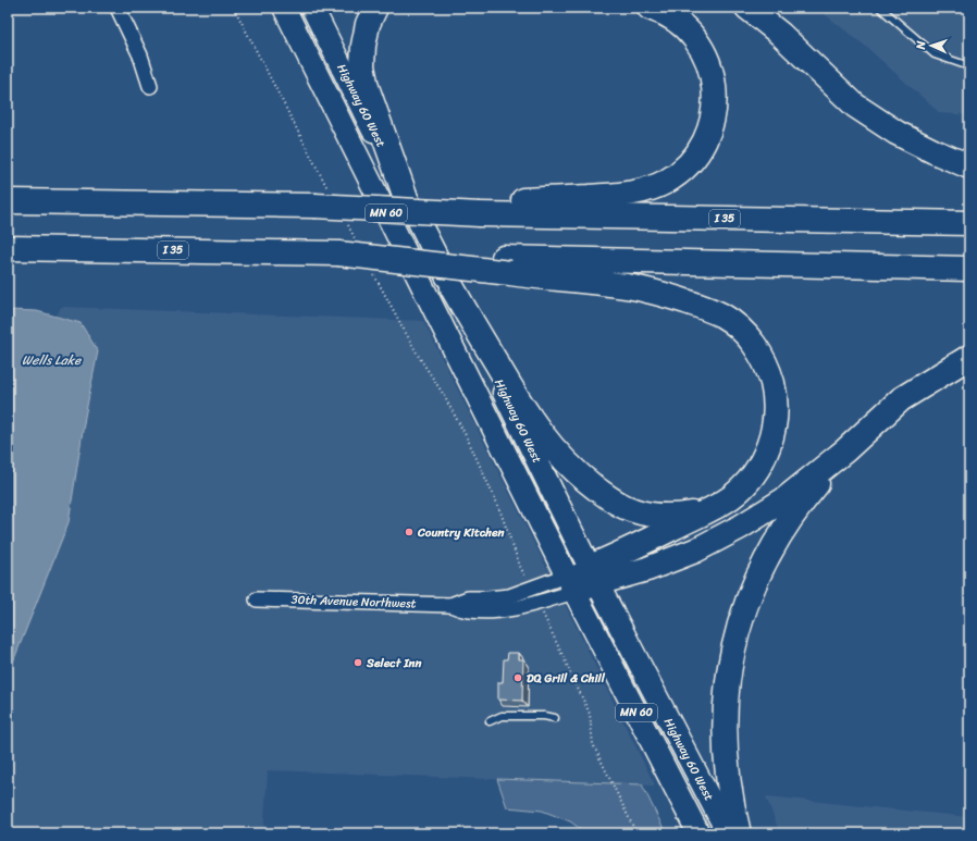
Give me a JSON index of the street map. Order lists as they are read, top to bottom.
{
  "streets": {
    "highway": ["I 35"],
    "main road": ["Highway 60 West", "MN 60"],
    "street": ["30th Avenue Northwest"]
  },
  "crossings": [
    ["Highway 60 West", "30th Avenue Northwest"]
  ],
  "water": ["Wells Lake"],
  "places": ["Country Kitchen", "Select Inn", "DQ Grill & Chill"],
  "north": "left"
}
